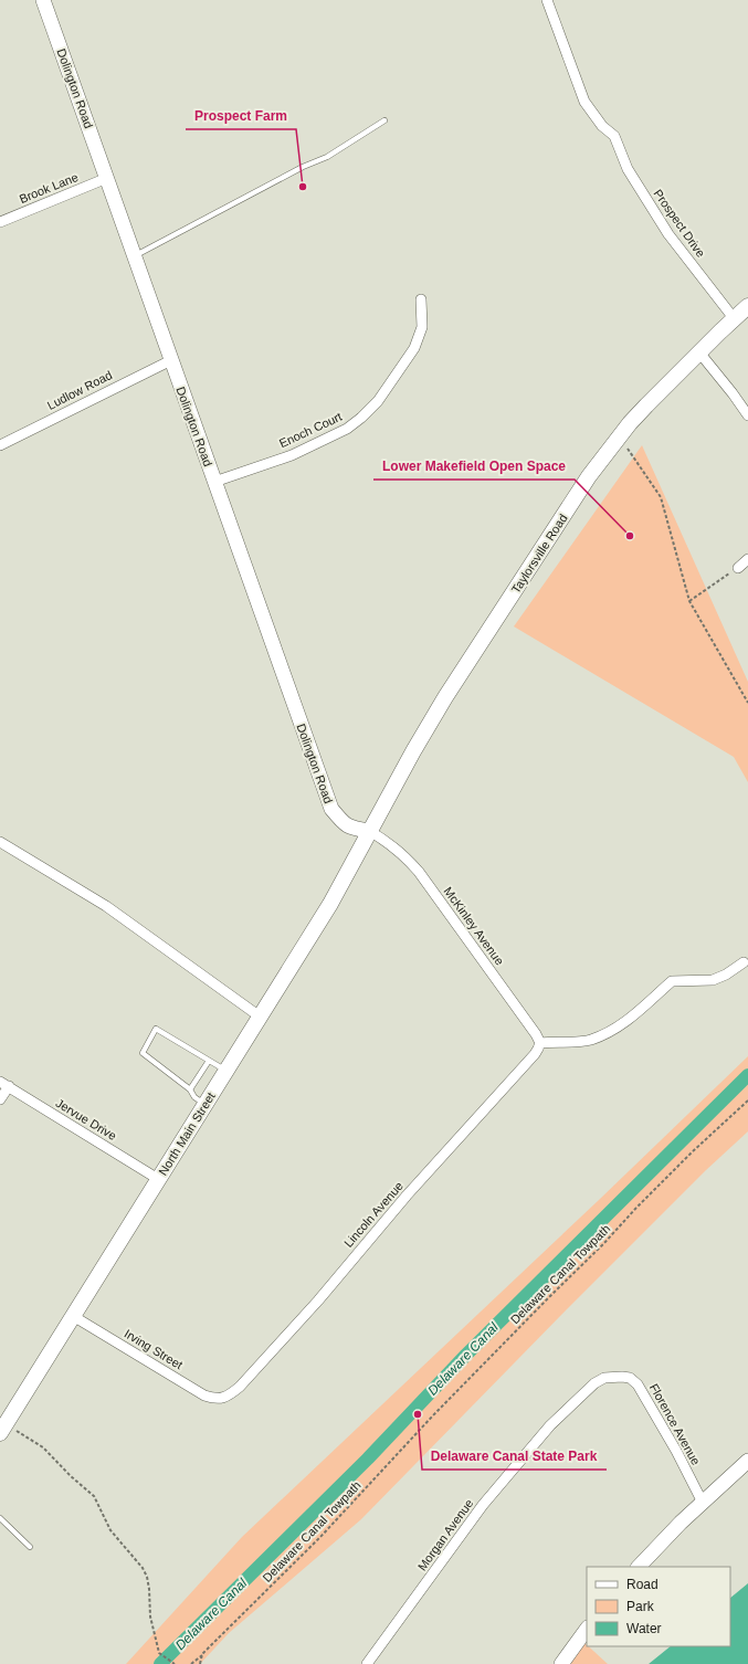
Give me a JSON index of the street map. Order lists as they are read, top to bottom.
{
  "streets": {
    "main road": ["Taylorsville Road", "North Main Street"],
    "street": [
      "Dolington Road",
      "Brook Lane",
      "Prospect Drive",
      "Ludlow Road",
      "Enoch Court",
      "McKinley Avenue",
      "Jervue Drive",
      "Lincoln Avenue",
      "Irving Street",
      "Florence Avenue",
      "Morgan Avenue"
    ],
    "path": ["Delaware Canal Towpath"]
  },
  "crossings": [
    ["Dolington Road", "Brook Lane"],
    ["Dolington Road", "Ludlow Road"],
    ["Dolington Road", "Enoch Court"],
    ["Dolington Road", "Taylorsville Road"],
    ["Dolington Road", "McKinley Avenue"],
    ["Dolington Road", "North Main Street"],
    ["Prospect Drive", "Taylorsville Road"],
    ["Taylorsville Road", "McKinley Avenue"],
    ["Taylorsville Road", "North Main Street"],
    ["McKinley Avenue", "North Main Street"],
    ["McKinley Avenue", "Lincoln Avenue"],
    ["Jervue Drive", "North Main Street"],
    ["North Main Street", "Irving Street"],
    ["Lincoln Avenue", "Irving Street"],
    ["Florence Avenue", "Morgan Avenue"]
  ],
  "water": ["Delaware Canal"],
  "places": ["Prospect Farm", "Lower Makefield Open Space", "Delaware Canal State Park"],
  "legend": ["Road", "Park", "Water"]
}
